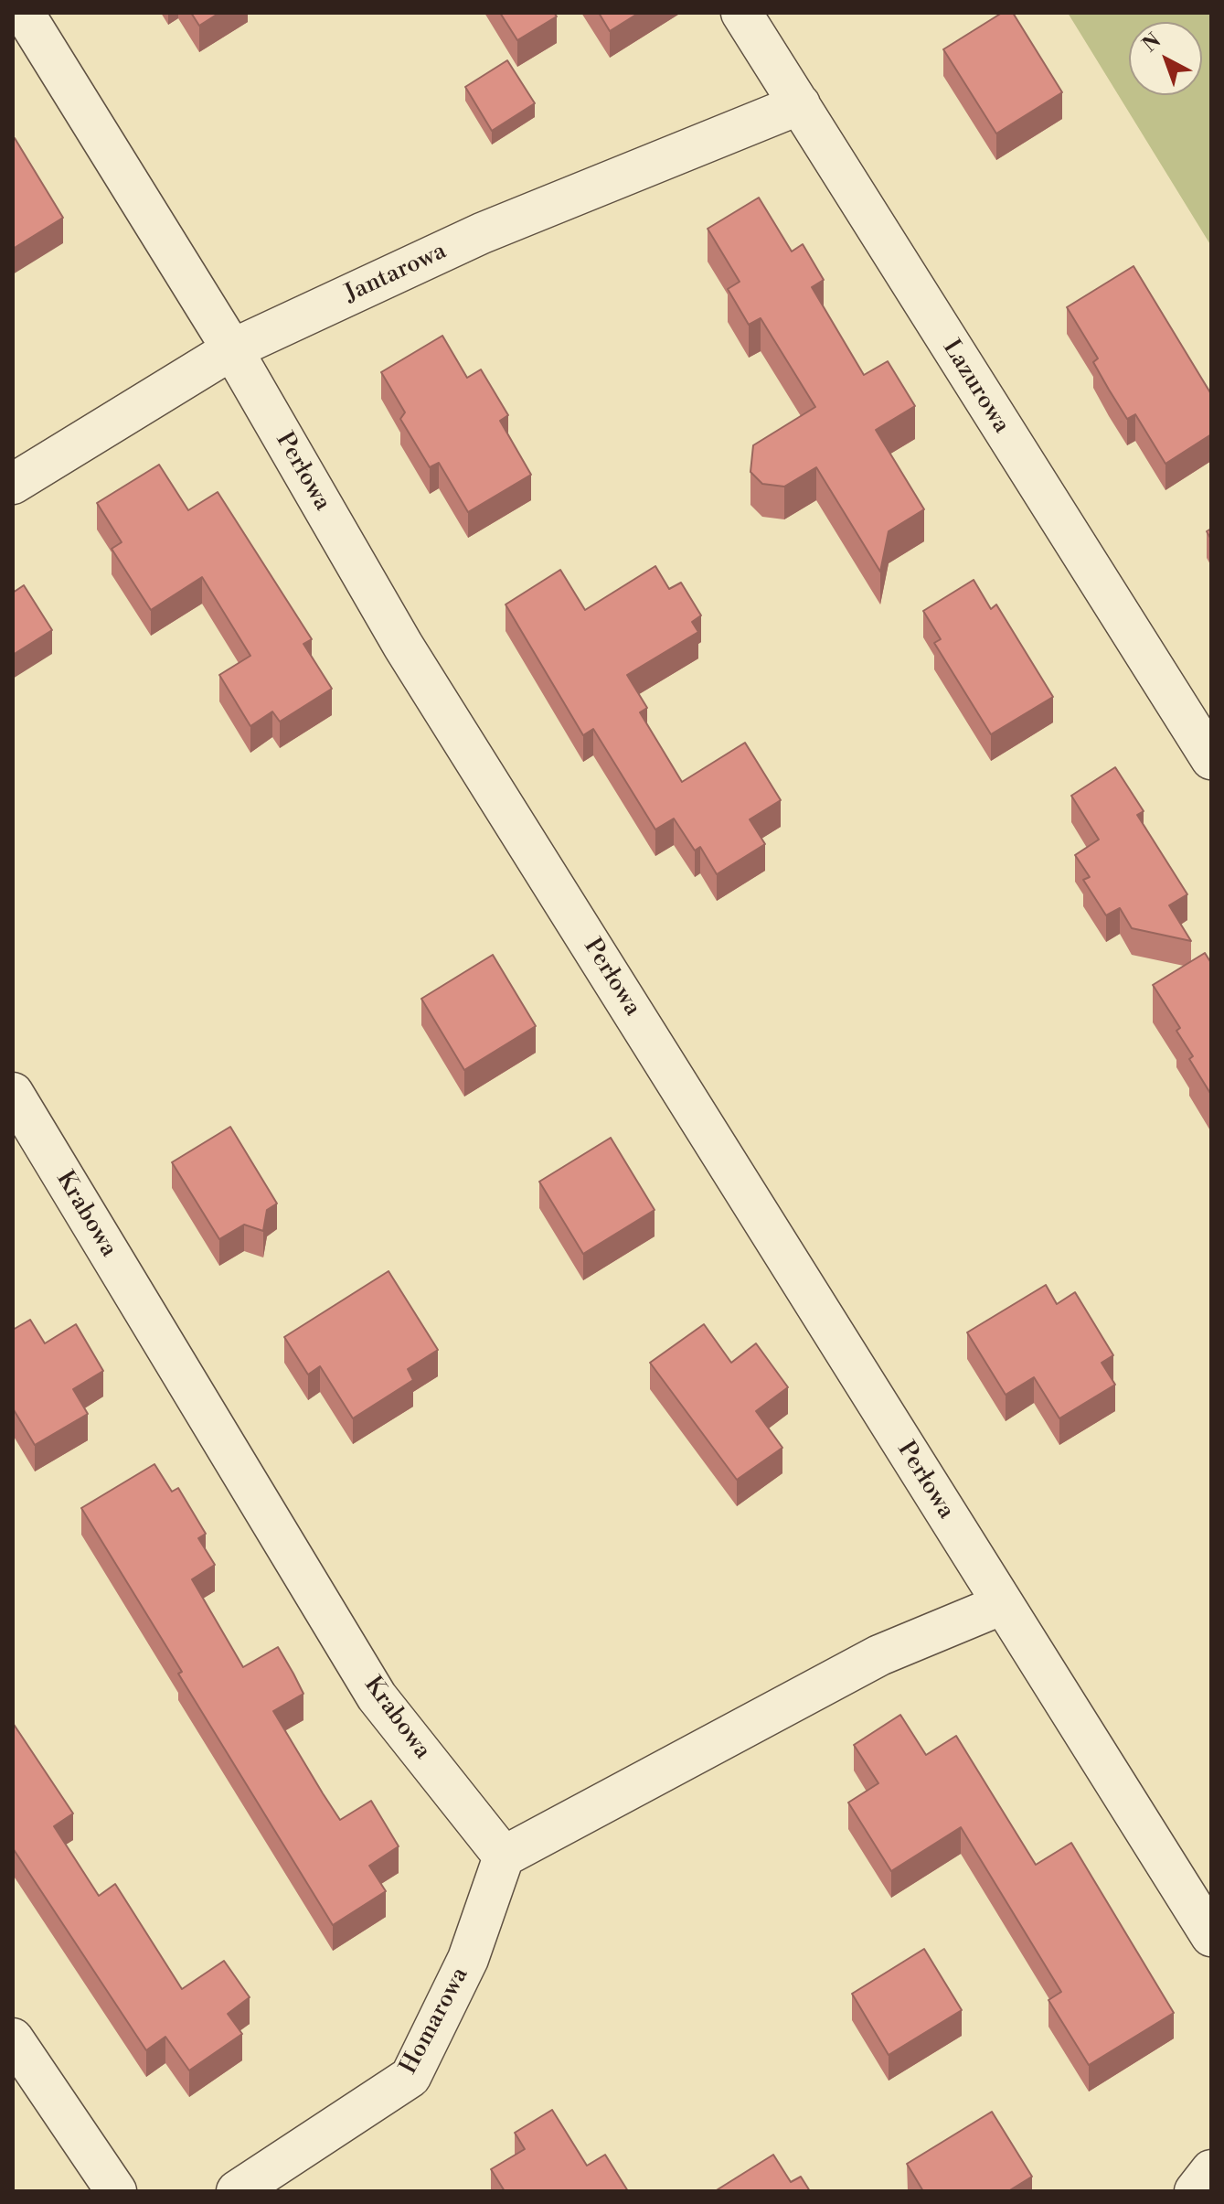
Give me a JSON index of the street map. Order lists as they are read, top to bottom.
{
  "streets": {
    "street": [
      "Jantarowa",
      "Lazurowa",
      "Perłowa",
      "Krabowa",
      "Homarowa"
    ]
  },
  "crossings": [
    ["Jantarowa", "Lazurowa"],
    ["Jantarowa", "Perłowa"],
    ["Krabowa", "Homarowa"]
  ],
  "north": "top left"
}
